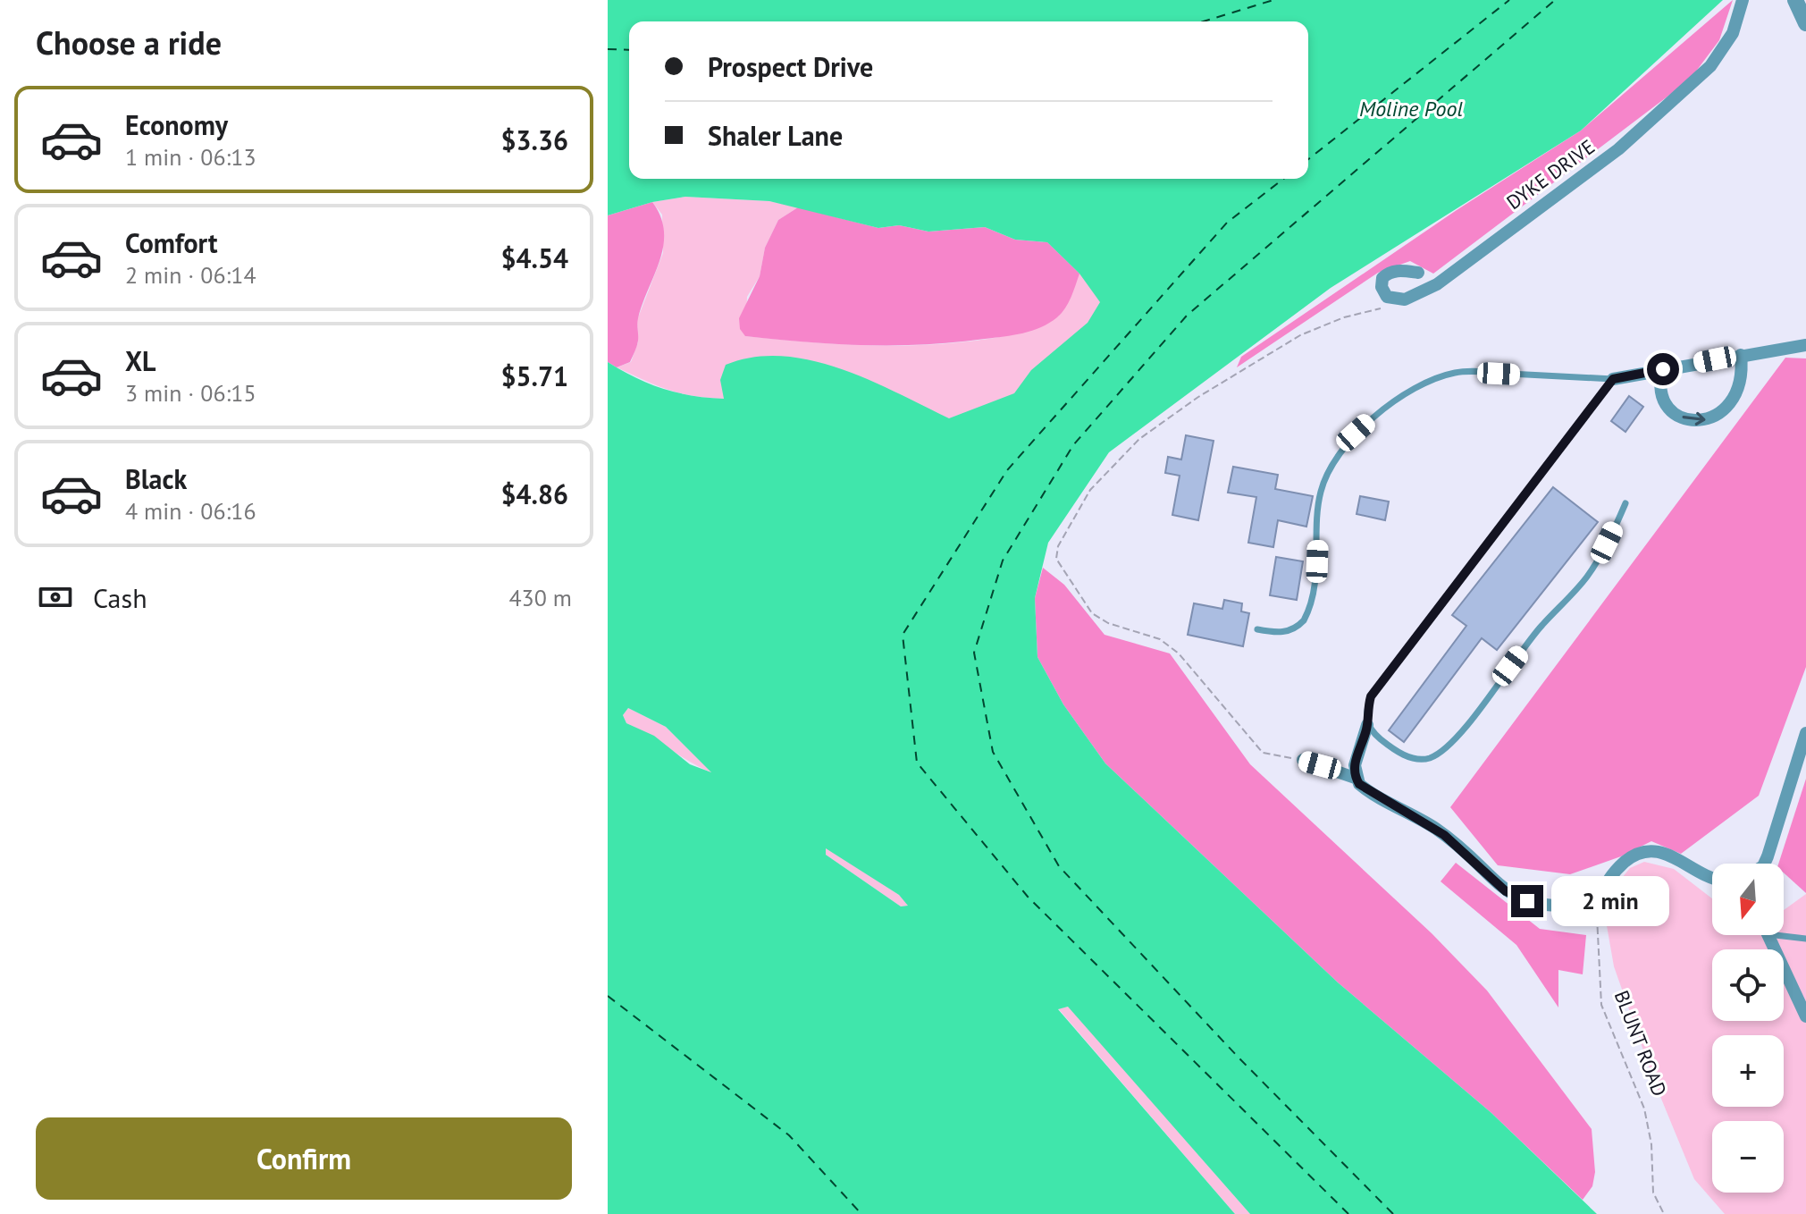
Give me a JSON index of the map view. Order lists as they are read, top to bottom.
{
  "streets": {
    "street": ["DYKE DRIVE"],
    "path": ["BLUNT ROAD"]
  },
  "water": ["Moline Pool"],
  "north": "bottom",
  "page": {
    "heading": "Choose a ride",
    "banner": ["Prospect Drive", "Shaler Lane"],
    "list": [
      {
        "name": "Economy",
        "note": "1 min · 06:13",
        "value": "$3.36"
      },
      {
        "name": "Comfort",
        "note": "2 min · 06:14",
        "value": "$4.54"
      },
      {
        "name": "XL",
        "note": "3 min · 06:15",
        "value": "$5.71"
      },
      {
        "name": "Black",
        "note": "4 min · 06:16",
        "value": "$4.86"
      }
    ],
    "pay": ["Cash", "430 m"],
    "map_buttons": ["+", "−"],
    "bubble": "2 min",
    "buttons": "Confirm"
  }
}
